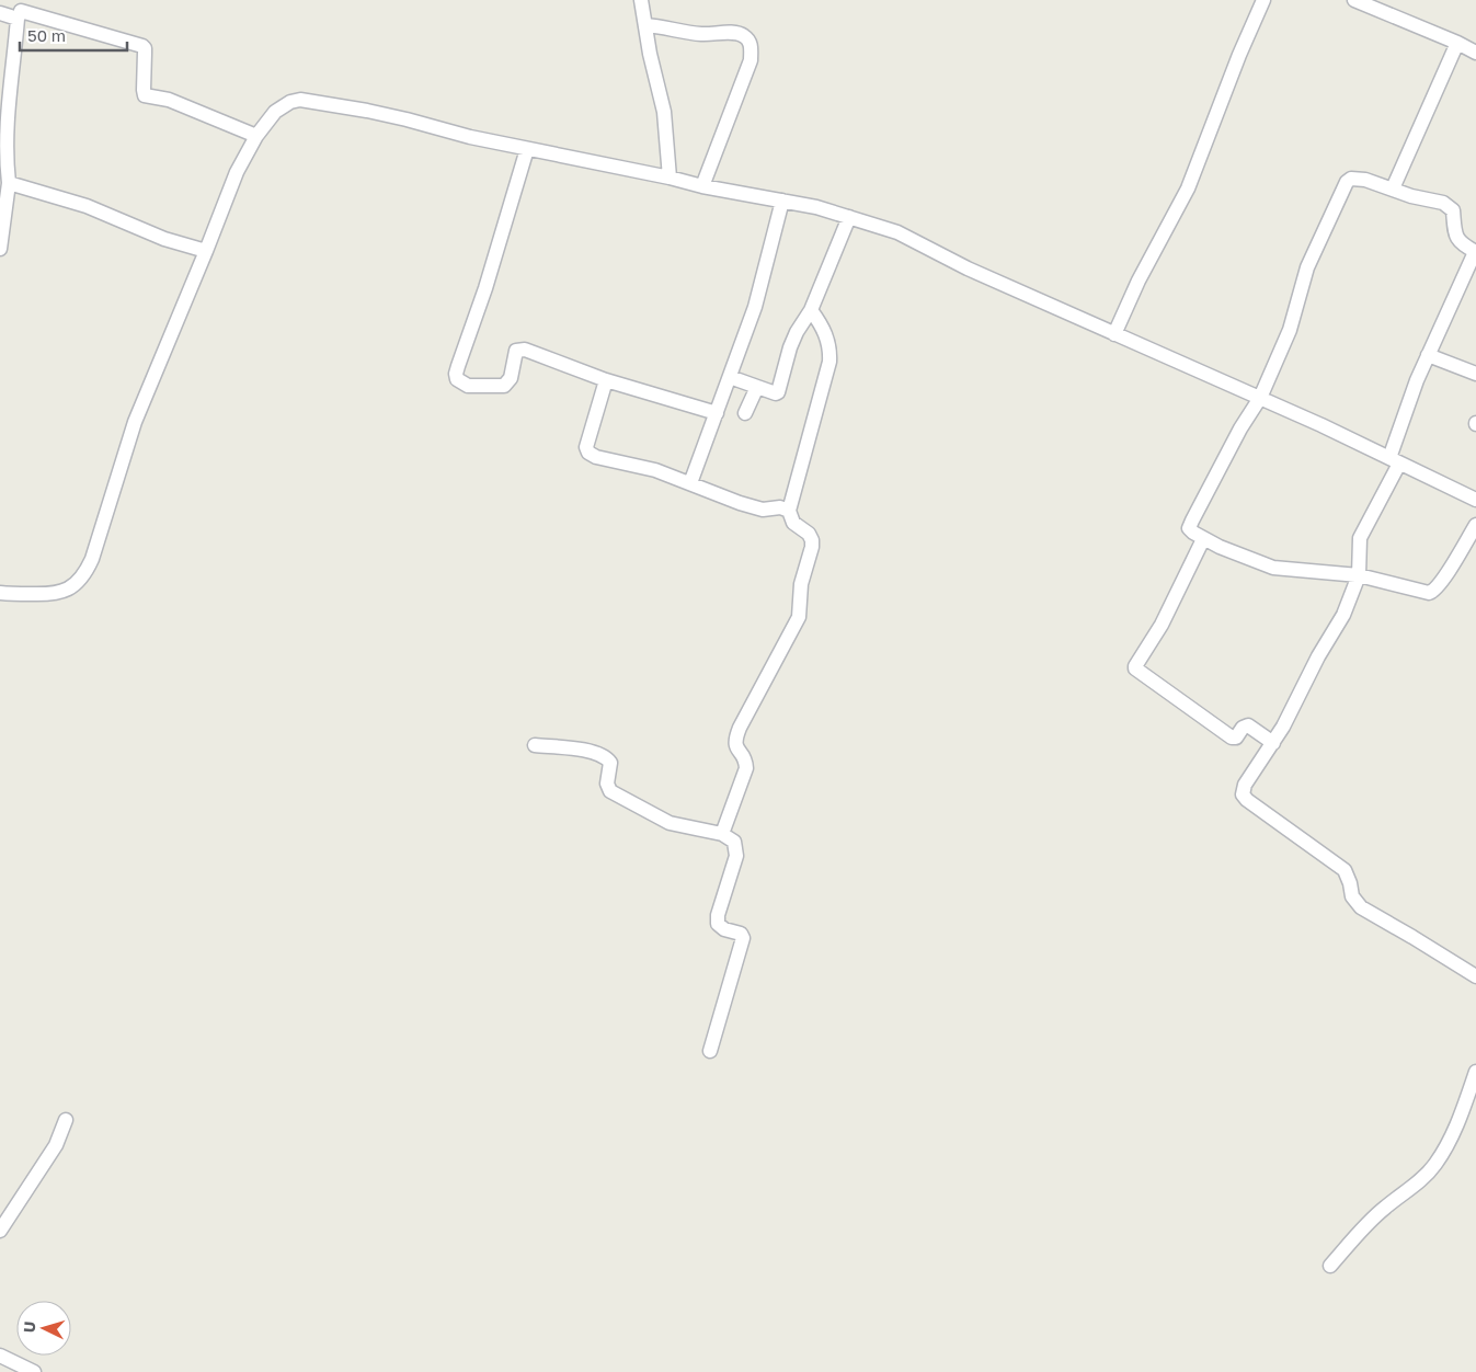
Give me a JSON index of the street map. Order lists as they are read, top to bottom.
{
  "scale_bar": "50 m",
  "north": "left"
}
